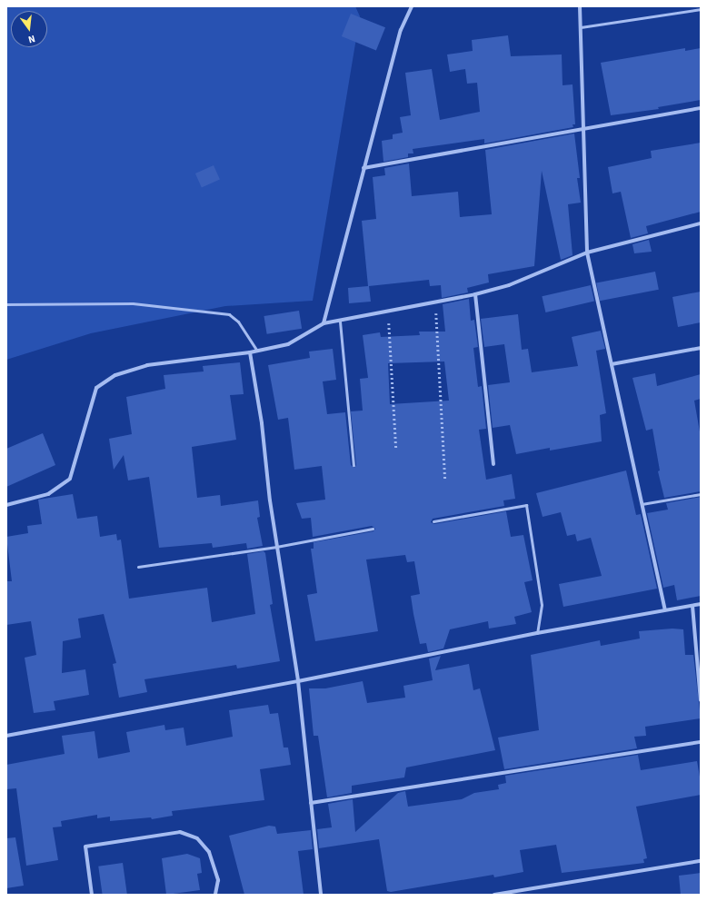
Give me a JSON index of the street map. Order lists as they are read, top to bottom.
{
  "north": "bottom"
}
